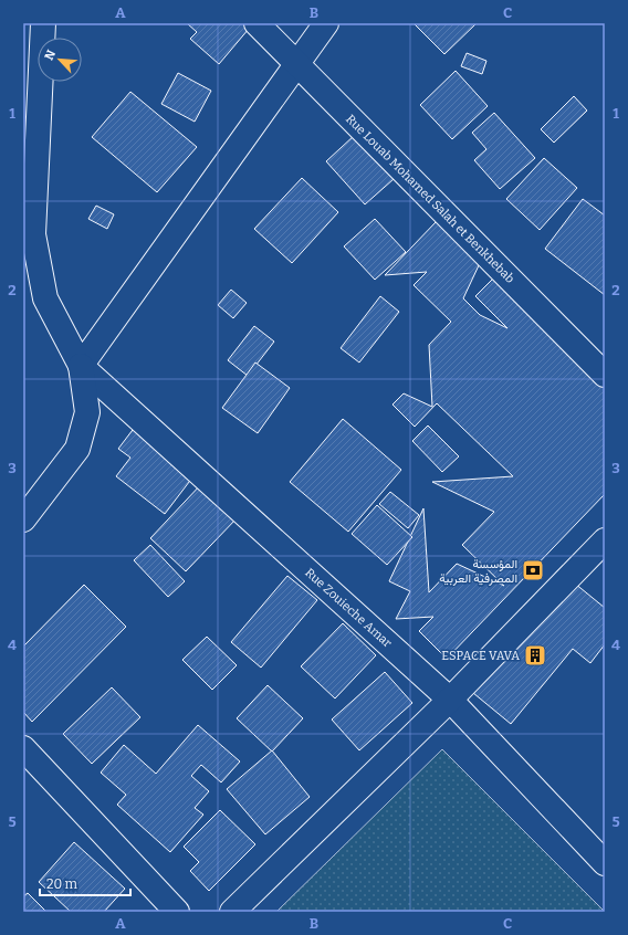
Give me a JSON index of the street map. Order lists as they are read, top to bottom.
{
  "streets": {
    "street": ["Rue Louab Mohamed Salah et Benkhebab", "Rue Zouieche Amar"]
  },
  "places": {
    "bank": ["المؤسسة المصرفية العربية"],
    "building": ["ESPACE VAVA"]
  },
  "scale_bar": "20 m",
  "north": "top left",
  "grid": {
    "columns": ["A", "B", "C"],
    "rows": [
      "1",
      "2",
      "3",
      "4",
      "5"
    ]
  }
}
